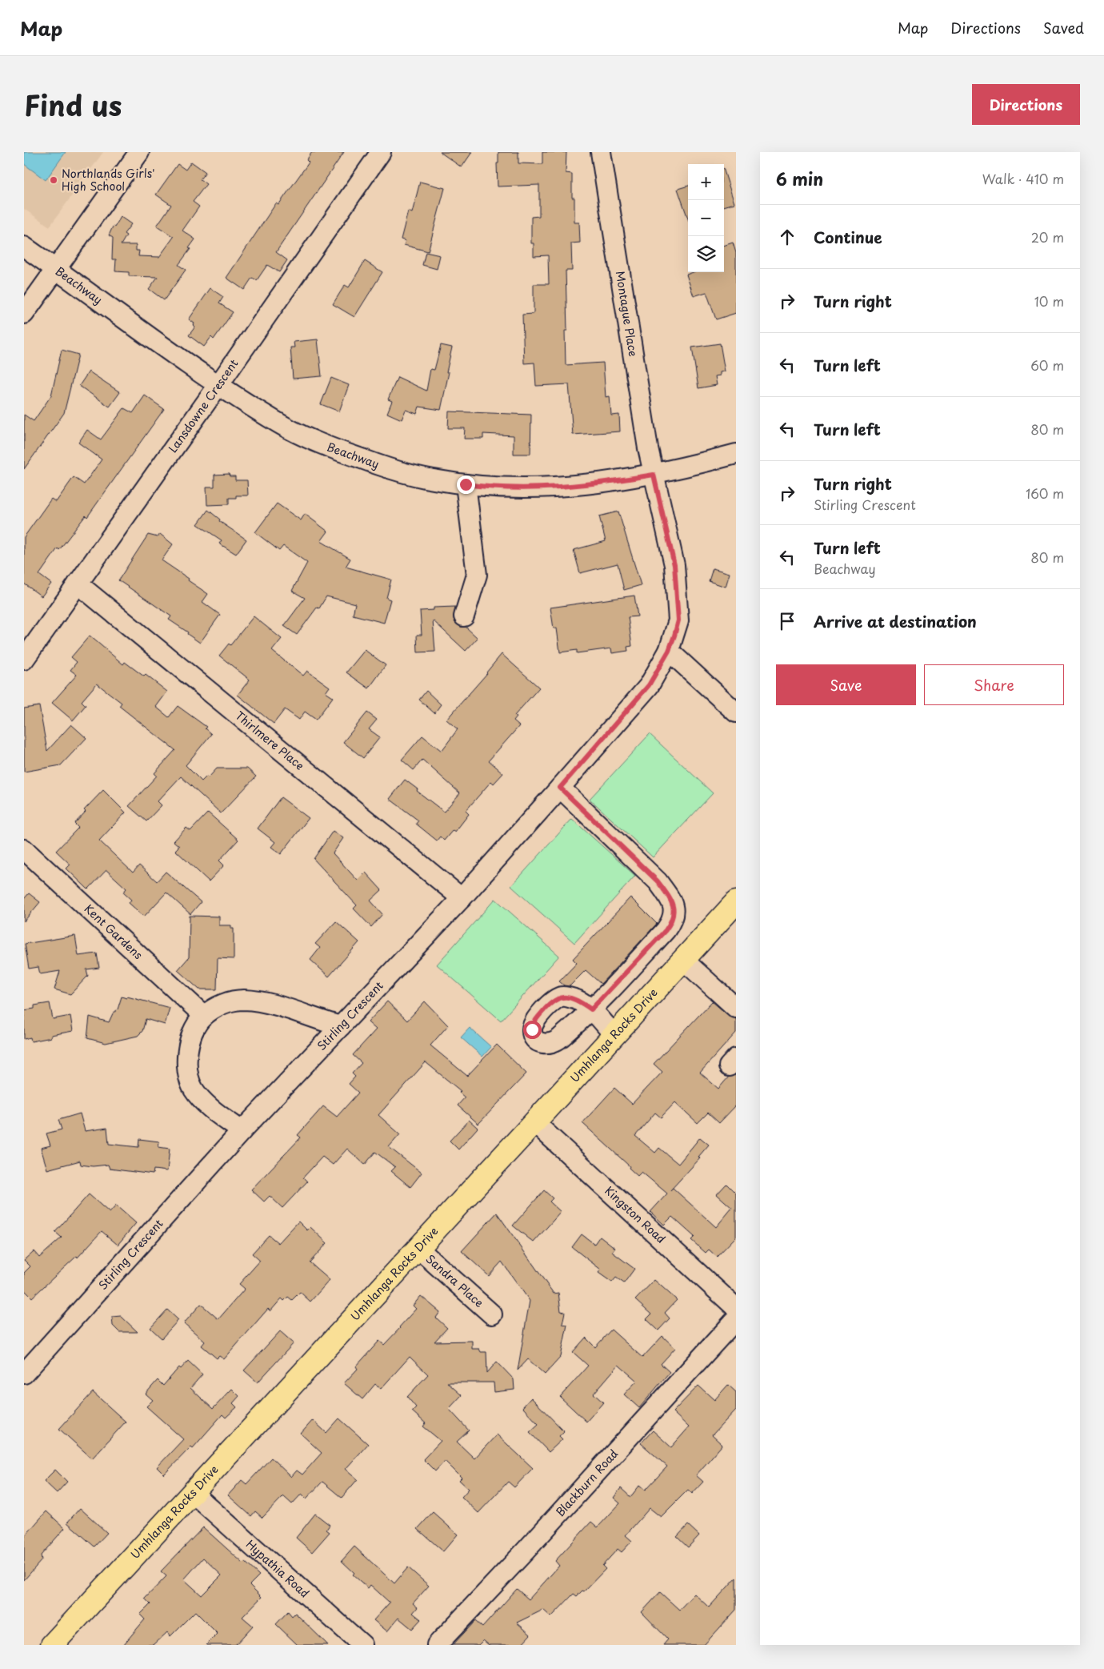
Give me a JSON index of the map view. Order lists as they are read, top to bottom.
{
  "streets": {
    "main road": ["Umhlanga Rocks Drive"],
    "street": [
      "Beachway",
      "Montague Place",
      "Lansdowne Crescent",
      "Thirlmere Place",
      "Kent Gardens",
      "Stirling Crescent",
      "Kingston Road",
      "Sandra Place",
      "Blackburn Road",
      "Hypathia Road"
    ]
  },
  "crossings": [
    ["Beachway", "Montague Place"],
    ["Beachway", "Lansdowne Crescent"],
    ["Beachway", "Stirling Crescent"],
    ["Montague Place", "Stirling Crescent"],
    ["Lansdowne Crescent", "Thirlmere Place"],
    ["Thirlmere Place", "Stirling Crescent"],
    ["Umhlanga Rocks Drive", "Kingston Road"],
    ["Umhlanga Rocks Drive", "Sandra Place"],
    ["Umhlanga Rocks Drive", "Hypathia Road"]
  ],
  "places": ["Northlands Girls' High School"],
  "page": {
    "header": "Map",
    "nav": ["Map", "Directions", "Saved"],
    "title": "Find us",
    "buttons": [
      "Directions",
      ["Save", "Share"]
    ],
    "heading": ["6 min", "Walk · 410 m"],
    "map_buttons": ["+", "−"],
    "list": [
      ["Continue", "20 m"],
      ["Turn right", "10 m"],
      ["Turn left", "60 m"],
      ["Turn left", "80 m"],
      ["Turn right", "Stirling Crescent", "160 m"],
      ["Turn left", "Beachway", "80 m"],
      "Arrive at destination"
    ]
  }
}
